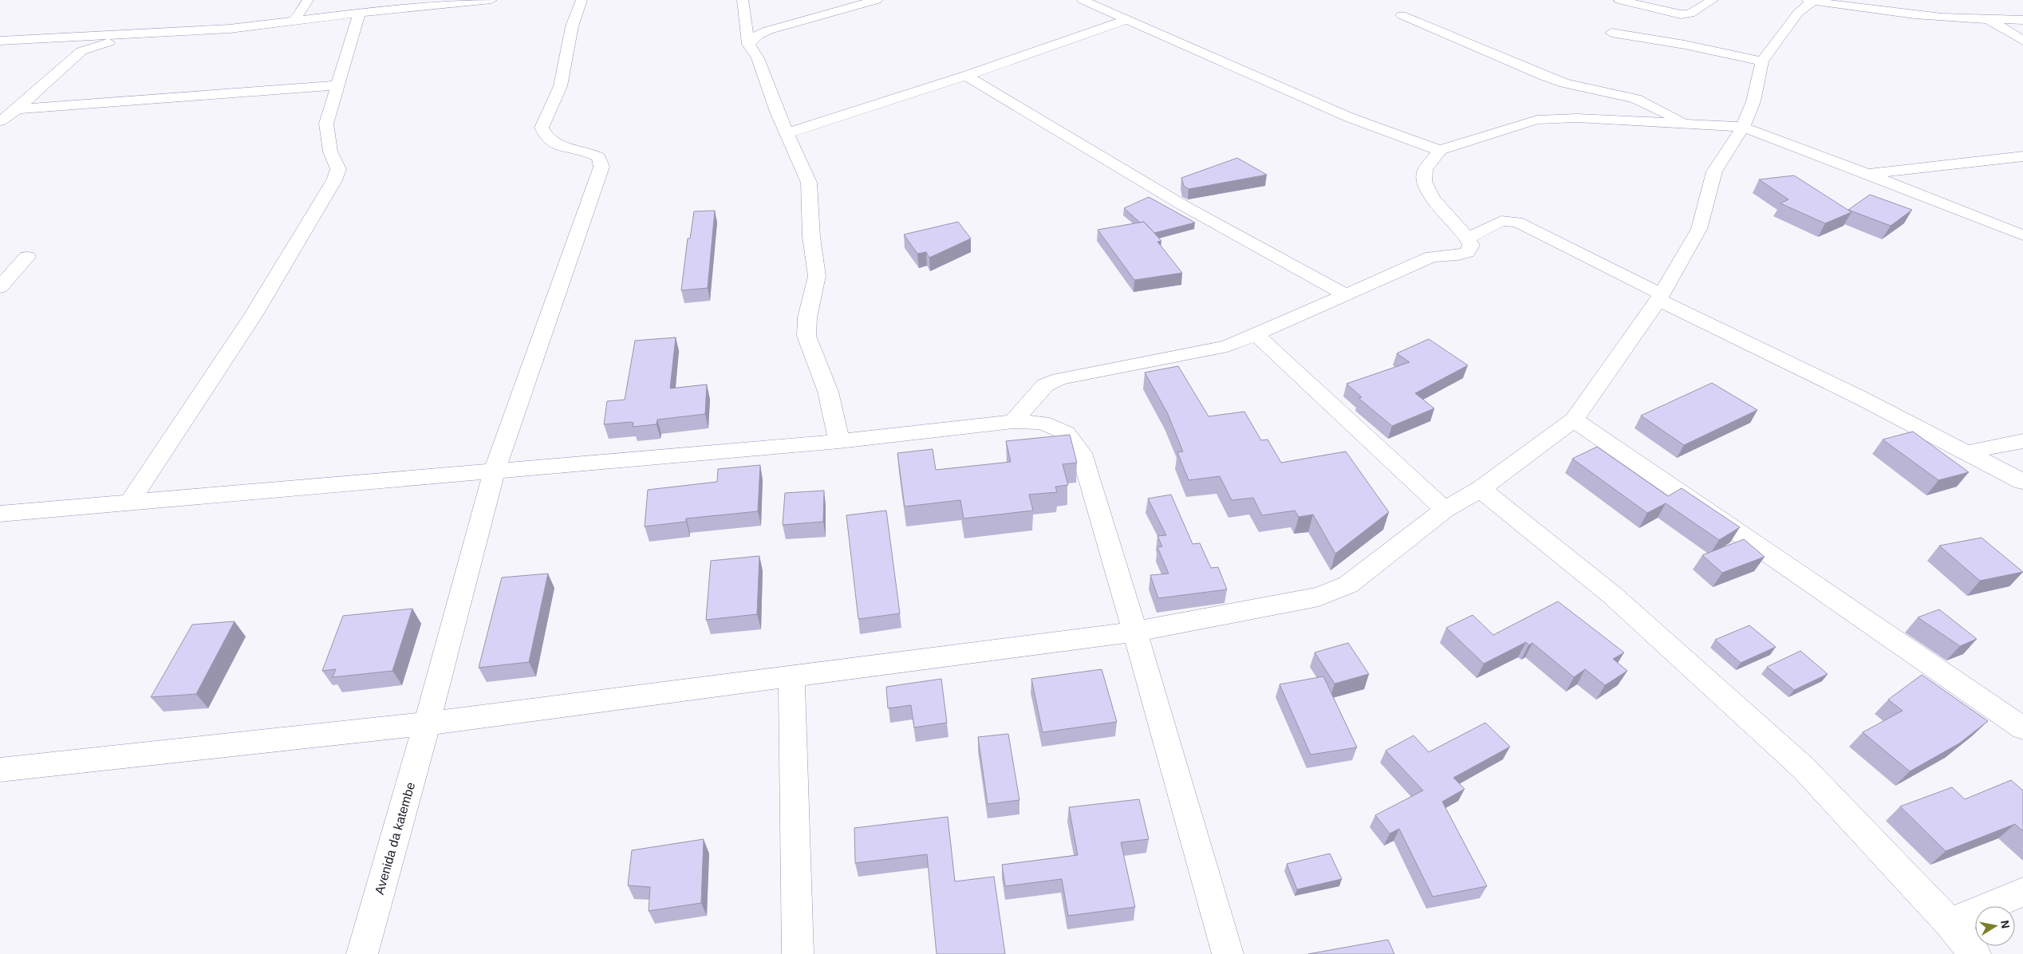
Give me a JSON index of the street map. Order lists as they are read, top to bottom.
{
  "streets": {
    "street": ["Avenida da katembe"]
  },
  "north": "right"
}
